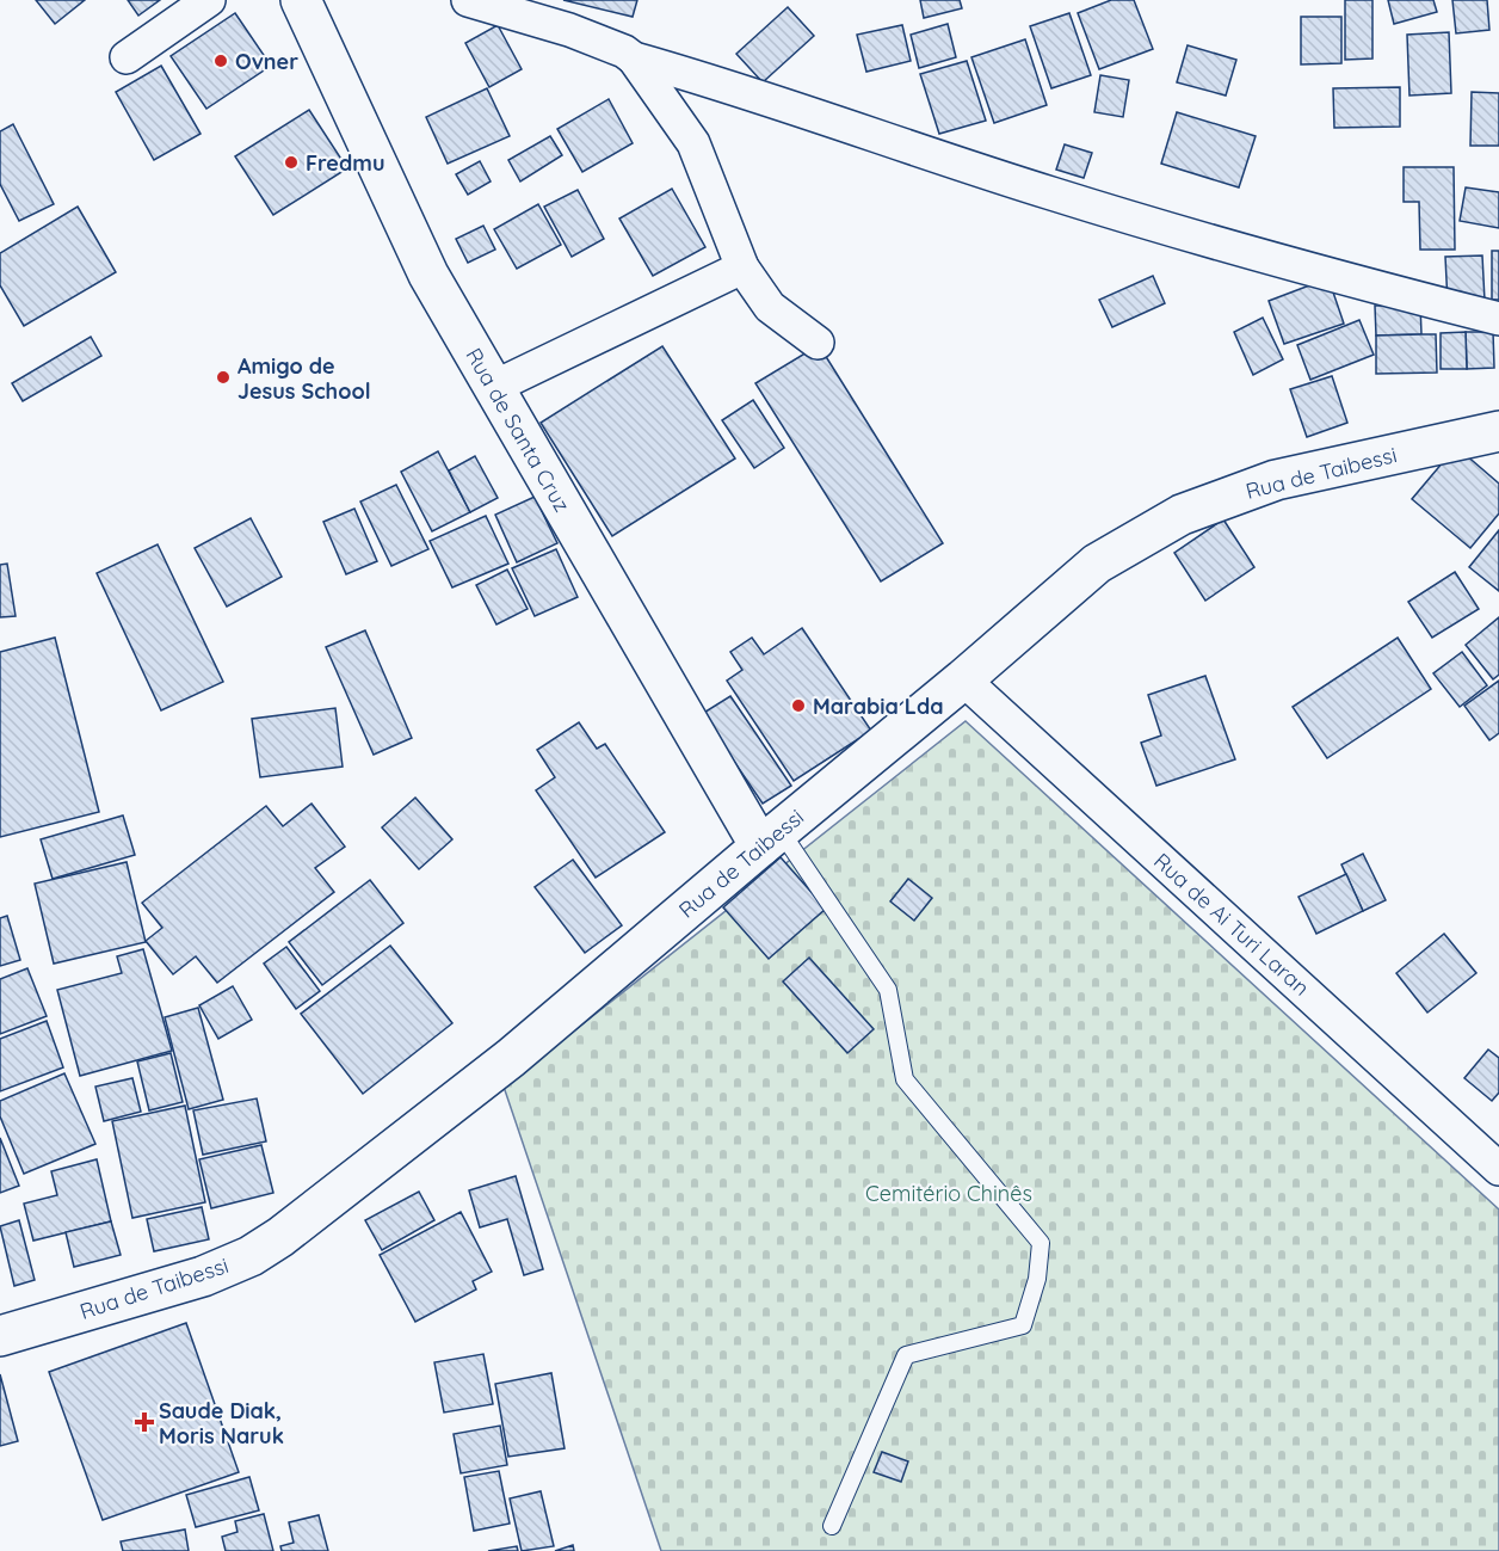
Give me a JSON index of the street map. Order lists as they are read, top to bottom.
{
  "streets": {
    "street": ["Rua de Santa Cruz", "Rua de Taibessi", "Rua de Ai Turi Laran"]
  },
  "crossings": [
    ["Rua de Santa Cruz", "Rua de Taibessi"],
    ["Rua de Taibessi", "Rua de Ai Turi Laran"]
  ],
  "parks": ["Cemitério Chinês"],
  "places": {
    "other": [
      "Ovner",
      "Fredmu",
      "Amigo de Jesus School",
      "Marabia Lda"
    ],
    "health": ["Saude Diak, Moris Naruk"]
  }
}
